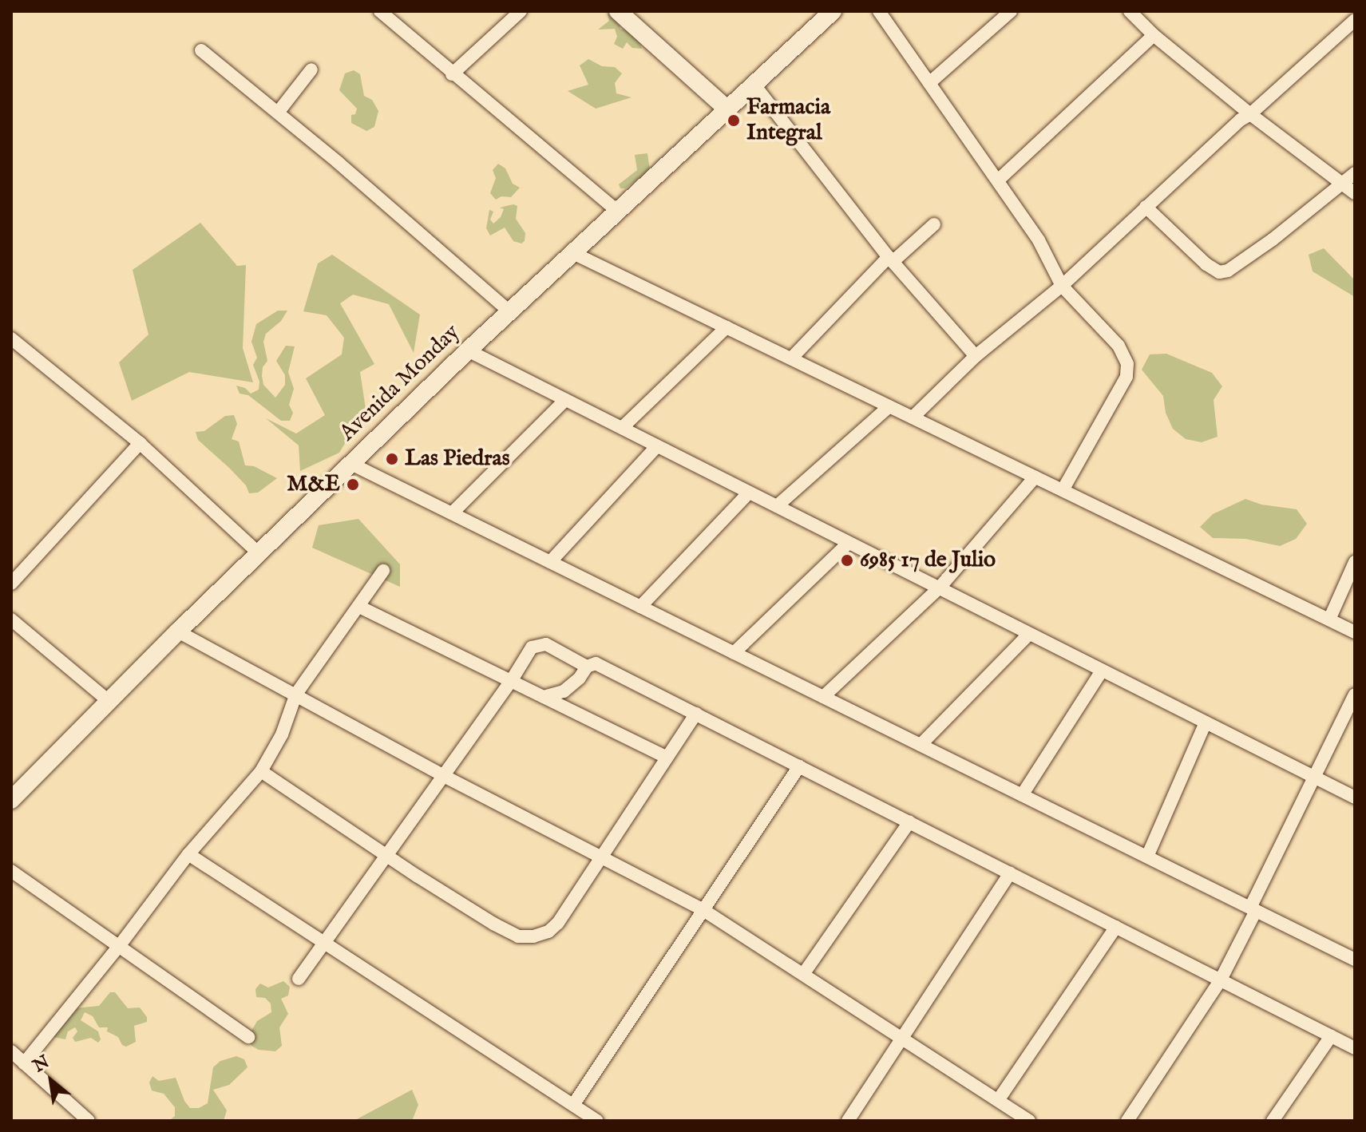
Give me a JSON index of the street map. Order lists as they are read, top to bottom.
{
  "streets": {
    "main road": ["Avenida Monday"]
  },
  "places": [
    "Farmacia Integral",
    "Las Piedras",
    "M&E",
    "6985 17 de Julio"
  ],
  "north": "top left"
}
